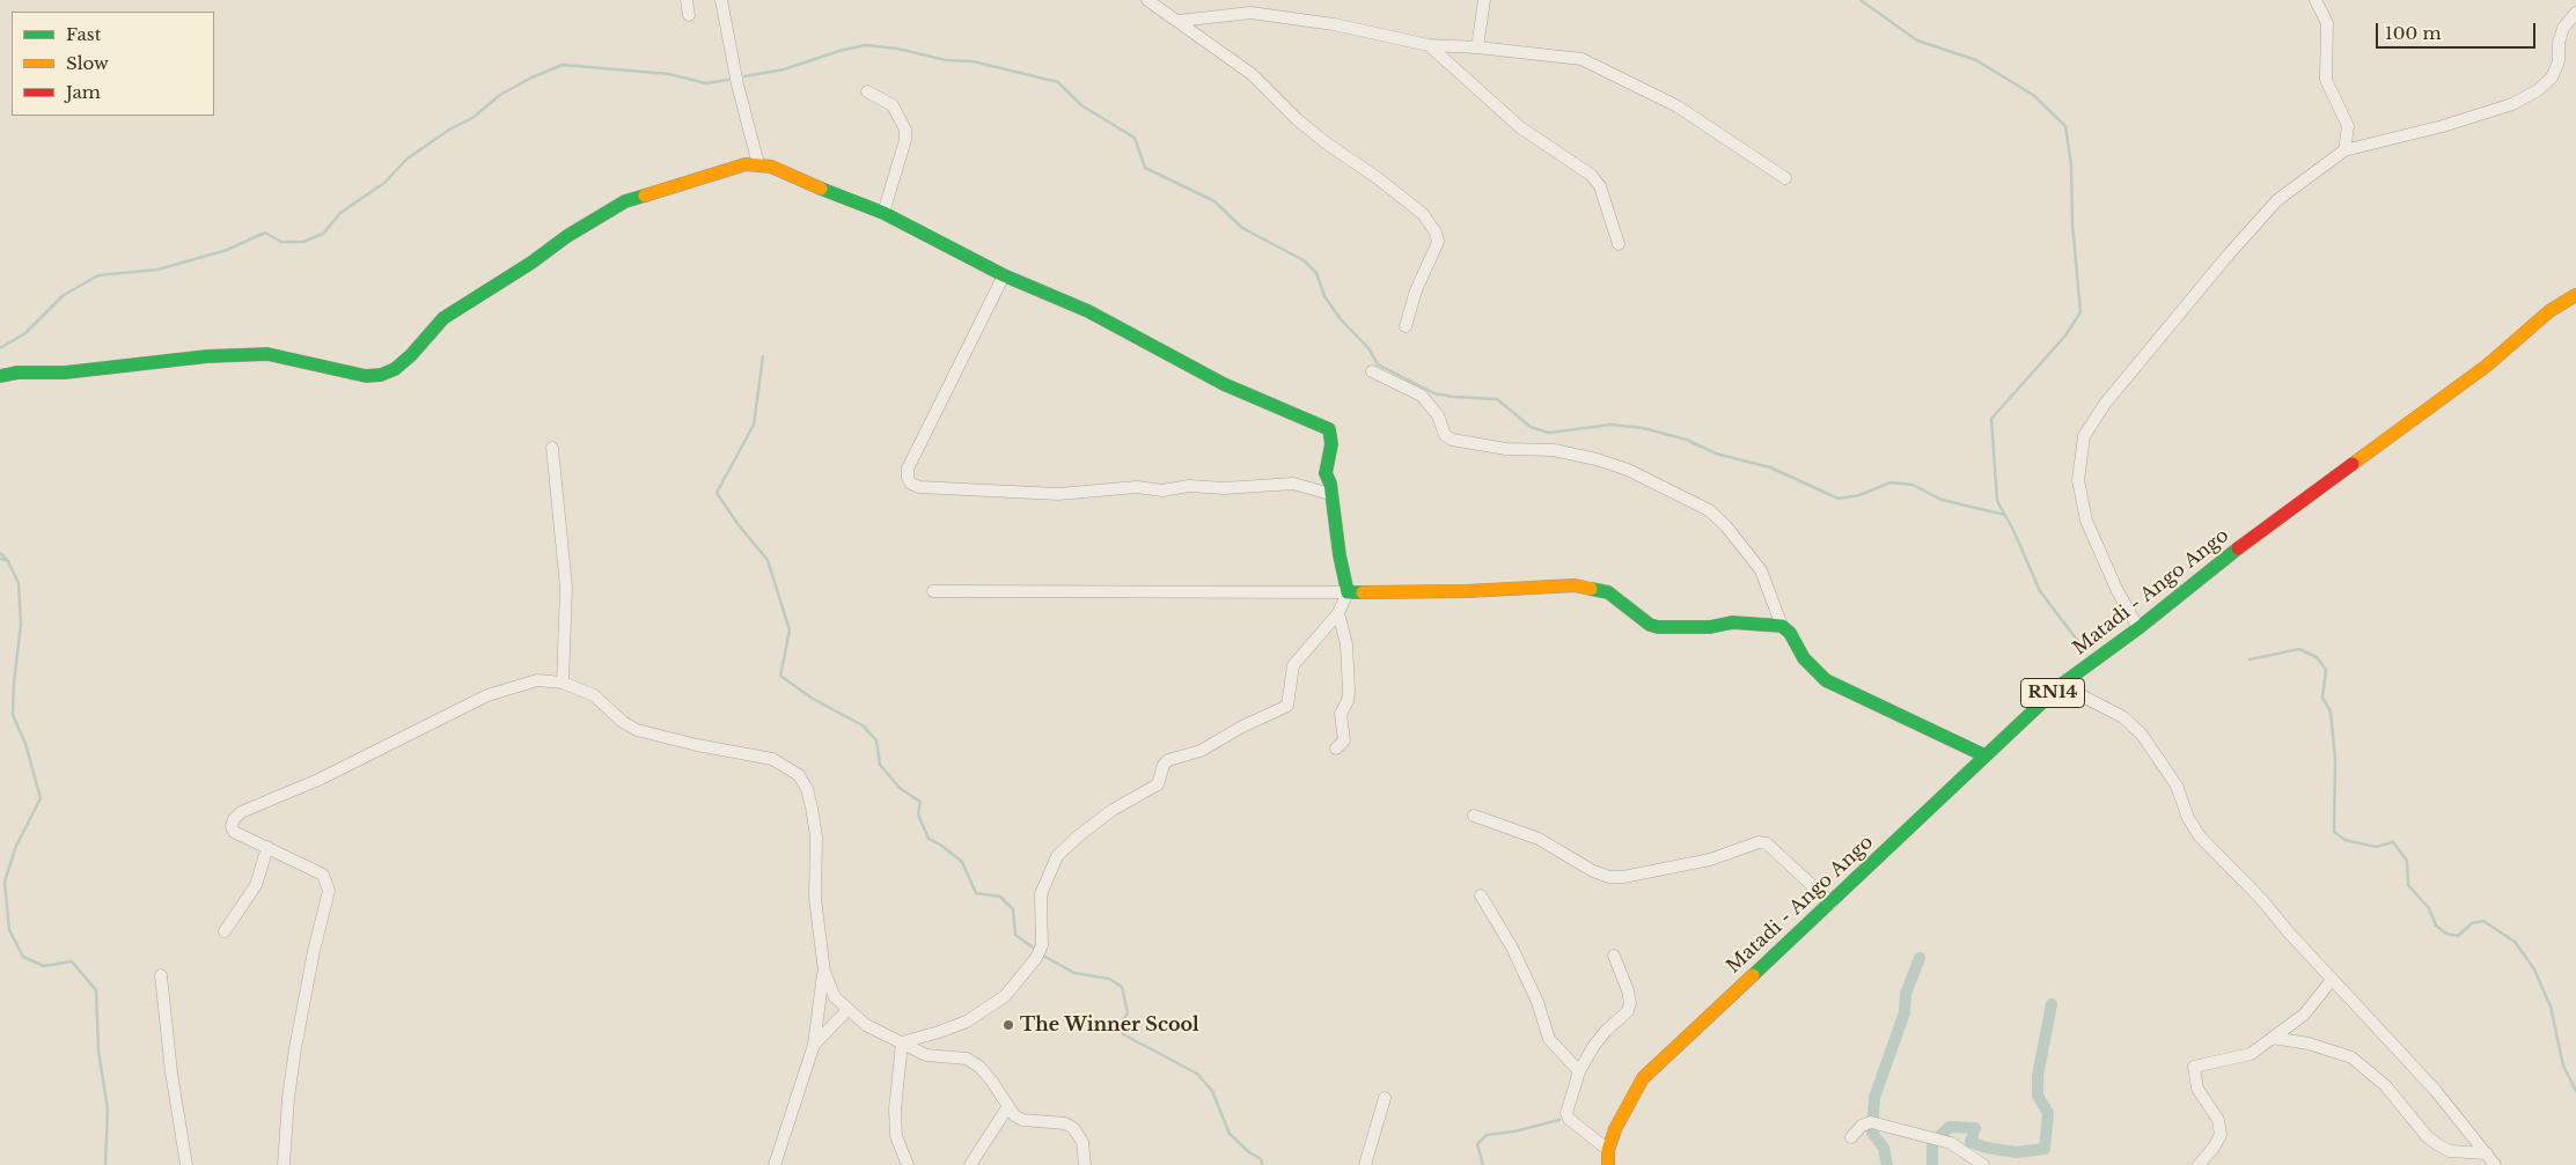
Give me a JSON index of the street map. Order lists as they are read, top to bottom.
{
  "streets": {
    "main road": ["Matadi - Ango Ango", "RN14"]
  },
  "places": ["The Winner Scool"],
  "legend": ["Fast", "Slow", "Jam"],
  "scale_bar": "100 m"
}
